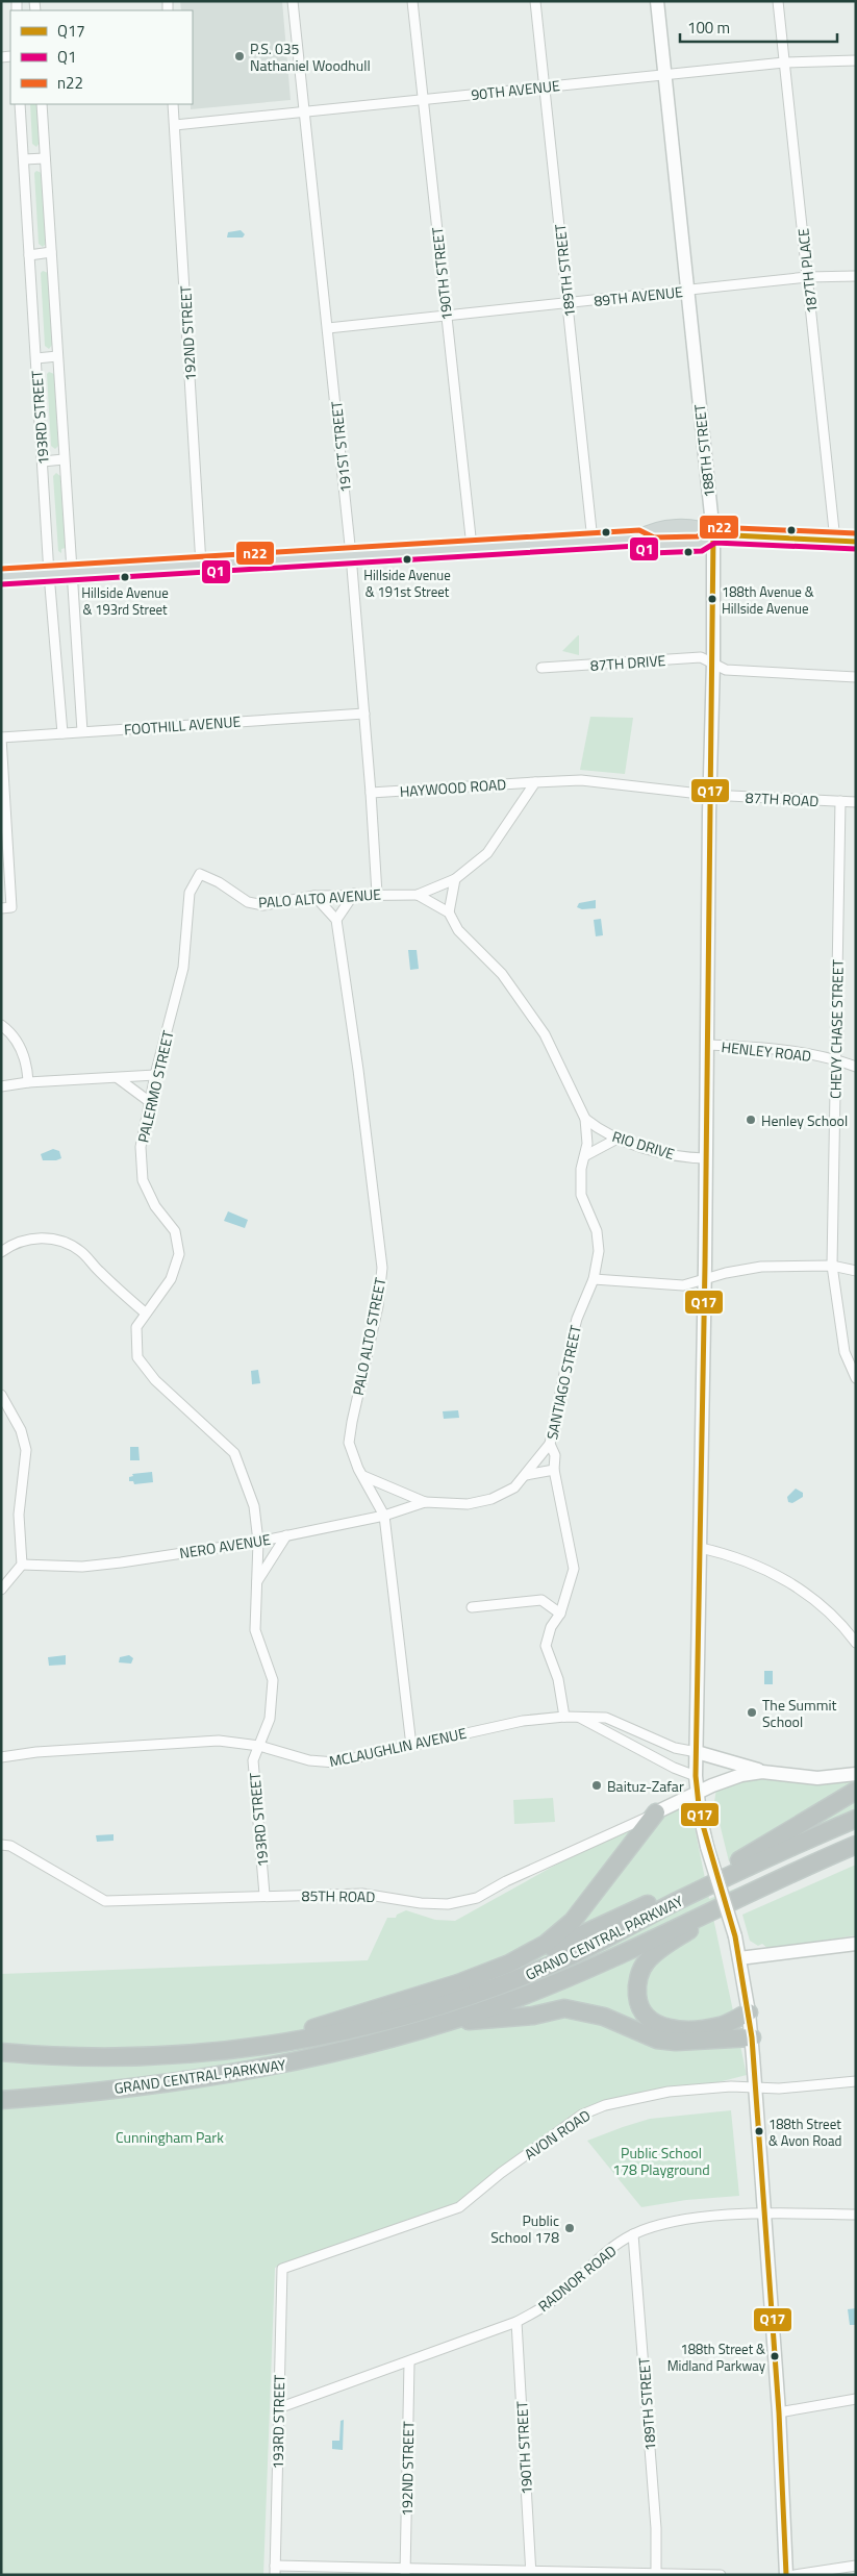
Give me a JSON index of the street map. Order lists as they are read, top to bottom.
{
  "streets": {
    "highway": ["GRAND CENTRAL PARKWAY"],
    "street": [
      "90TH AVENUE",
      "189TH STREET",
      "187TH PLACE",
      "190TH STREET",
      "89TH AVENUE",
      "192ND STREET",
      "193RD STREET",
      "191ST STREET",
      "188TH STREET",
      "87TH DRIVE",
      "FOOTHILL AVENUE",
      "HAYWOOD ROAD",
      "87TH ROAD",
      "PALO ALTO AVENUE",
      "CHEVY CHASE STREET",
      "HENLEY ROAD",
      "PALERMO STREET",
      "RIO DRIVE",
      "PALO ALTO STREET",
      "SANTIAGO STREET",
      "NERO AVENUE",
      "MCLAUGHLIN AVENUE",
      "85TH ROAD",
      "AVON ROAD",
      "RADNOR ROAD"
    ]
  },
  "crossings": [
    ["90TH AVENUE", "189TH STREET"],
    ["90TH AVENUE", "187TH PLACE"],
    ["90TH AVENUE", "190TH STREET"],
    ["90TH AVENUE", "192ND STREET"],
    ["90TH AVENUE", "191ST STREET"],
    ["90TH AVENUE", "188TH STREET"],
    ["189TH STREET", "89TH AVENUE"],
    ["189TH STREET", "RADNOR ROAD"],
    ["187TH PLACE", "89TH AVENUE"],
    ["190TH STREET", "89TH AVENUE"],
    ["190TH STREET", "RADNOR ROAD"],
    ["89TH AVENUE", "191ST STREET"],
    ["89TH AVENUE", "188TH STREET"],
    ["192ND STREET", "RADNOR ROAD"],
    ["193RD STREET", "FOOTHILL AVENUE"],
    ["193RD STREET", "PALERMO STREET"],
    ["193RD STREET", "MCLAUGHLIN AVENUE"],
    ["193RD STREET", "85TH ROAD"],
    ["193RD STREET", "AVON ROAD"],
    ["193RD STREET", "RADNOR ROAD"],
    ["191ST STREET", "FOOTHILL AVENUE"],
    ["191ST STREET", "HAYWOOD ROAD"],
    ["191ST STREET", "PALO ALTO AVENUE"],
    ["188TH STREET", "87TH DRIVE"],
    ["188TH STREET", "87TH ROAD"],
    ["188TH STREET", "HENLEY ROAD"],
    ["188TH STREET", "RIO DRIVE"],
    ["188TH STREET", "MCLAUGHLIN AVENUE"],
    ["188TH STREET", "85TH ROAD"],
    ["HAYWOOD ROAD", "PALO ALTO AVENUE"],
    ["87TH ROAD", "CHEVY CHASE STREET"],
    ["PALO ALTO AVENUE", "PALERMO STREET"],
    ["PALO ALTO AVENUE", "SANTIAGO STREET"],
    ["CHEVY CHASE STREET", "HENLEY ROAD"],
    ["PALERMO STREET", "NERO AVENUE"],
    ["PALERMO STREET", "MCLAUGHLIN AVENUE"],
    ["RIO DRIVE", "SANTIAGO STREET"],
    ["PALO ALTO STREET", "NERO AVENUE"],
    ["PALO ALTO STREET", "MCLAUGHLIN AVENUE"],
    ["SANTIAGO STREET", "NERO AVENUE"],
    ["SANTIAGO STREET", "MCLAUGHLIN AVENUE"]
  ],
  "parks": ["Cunningham Park", "Public School 178 Playground"],
  "places": [
    "P.S. 035 Nathaniel Woodhull",
    "Hillside Avenue & 191st Street",
    "Hillside Avenue & 193rd Street",
    "188th Avenue & Hillside Avenue",
    "Henley School",
    "The Summit School",
    "Baituz-Zafar",
    "188th Street & Avon Road",
    "Public School 178",
    "188th Street & Midland Parkway"
  ],
  "lines": ["transit line n22", "transit line Q17", "transit line Q1"],
  "legend": ["Q17", "Q1", "n22"],
  "scale_bar": "100 m"
}
